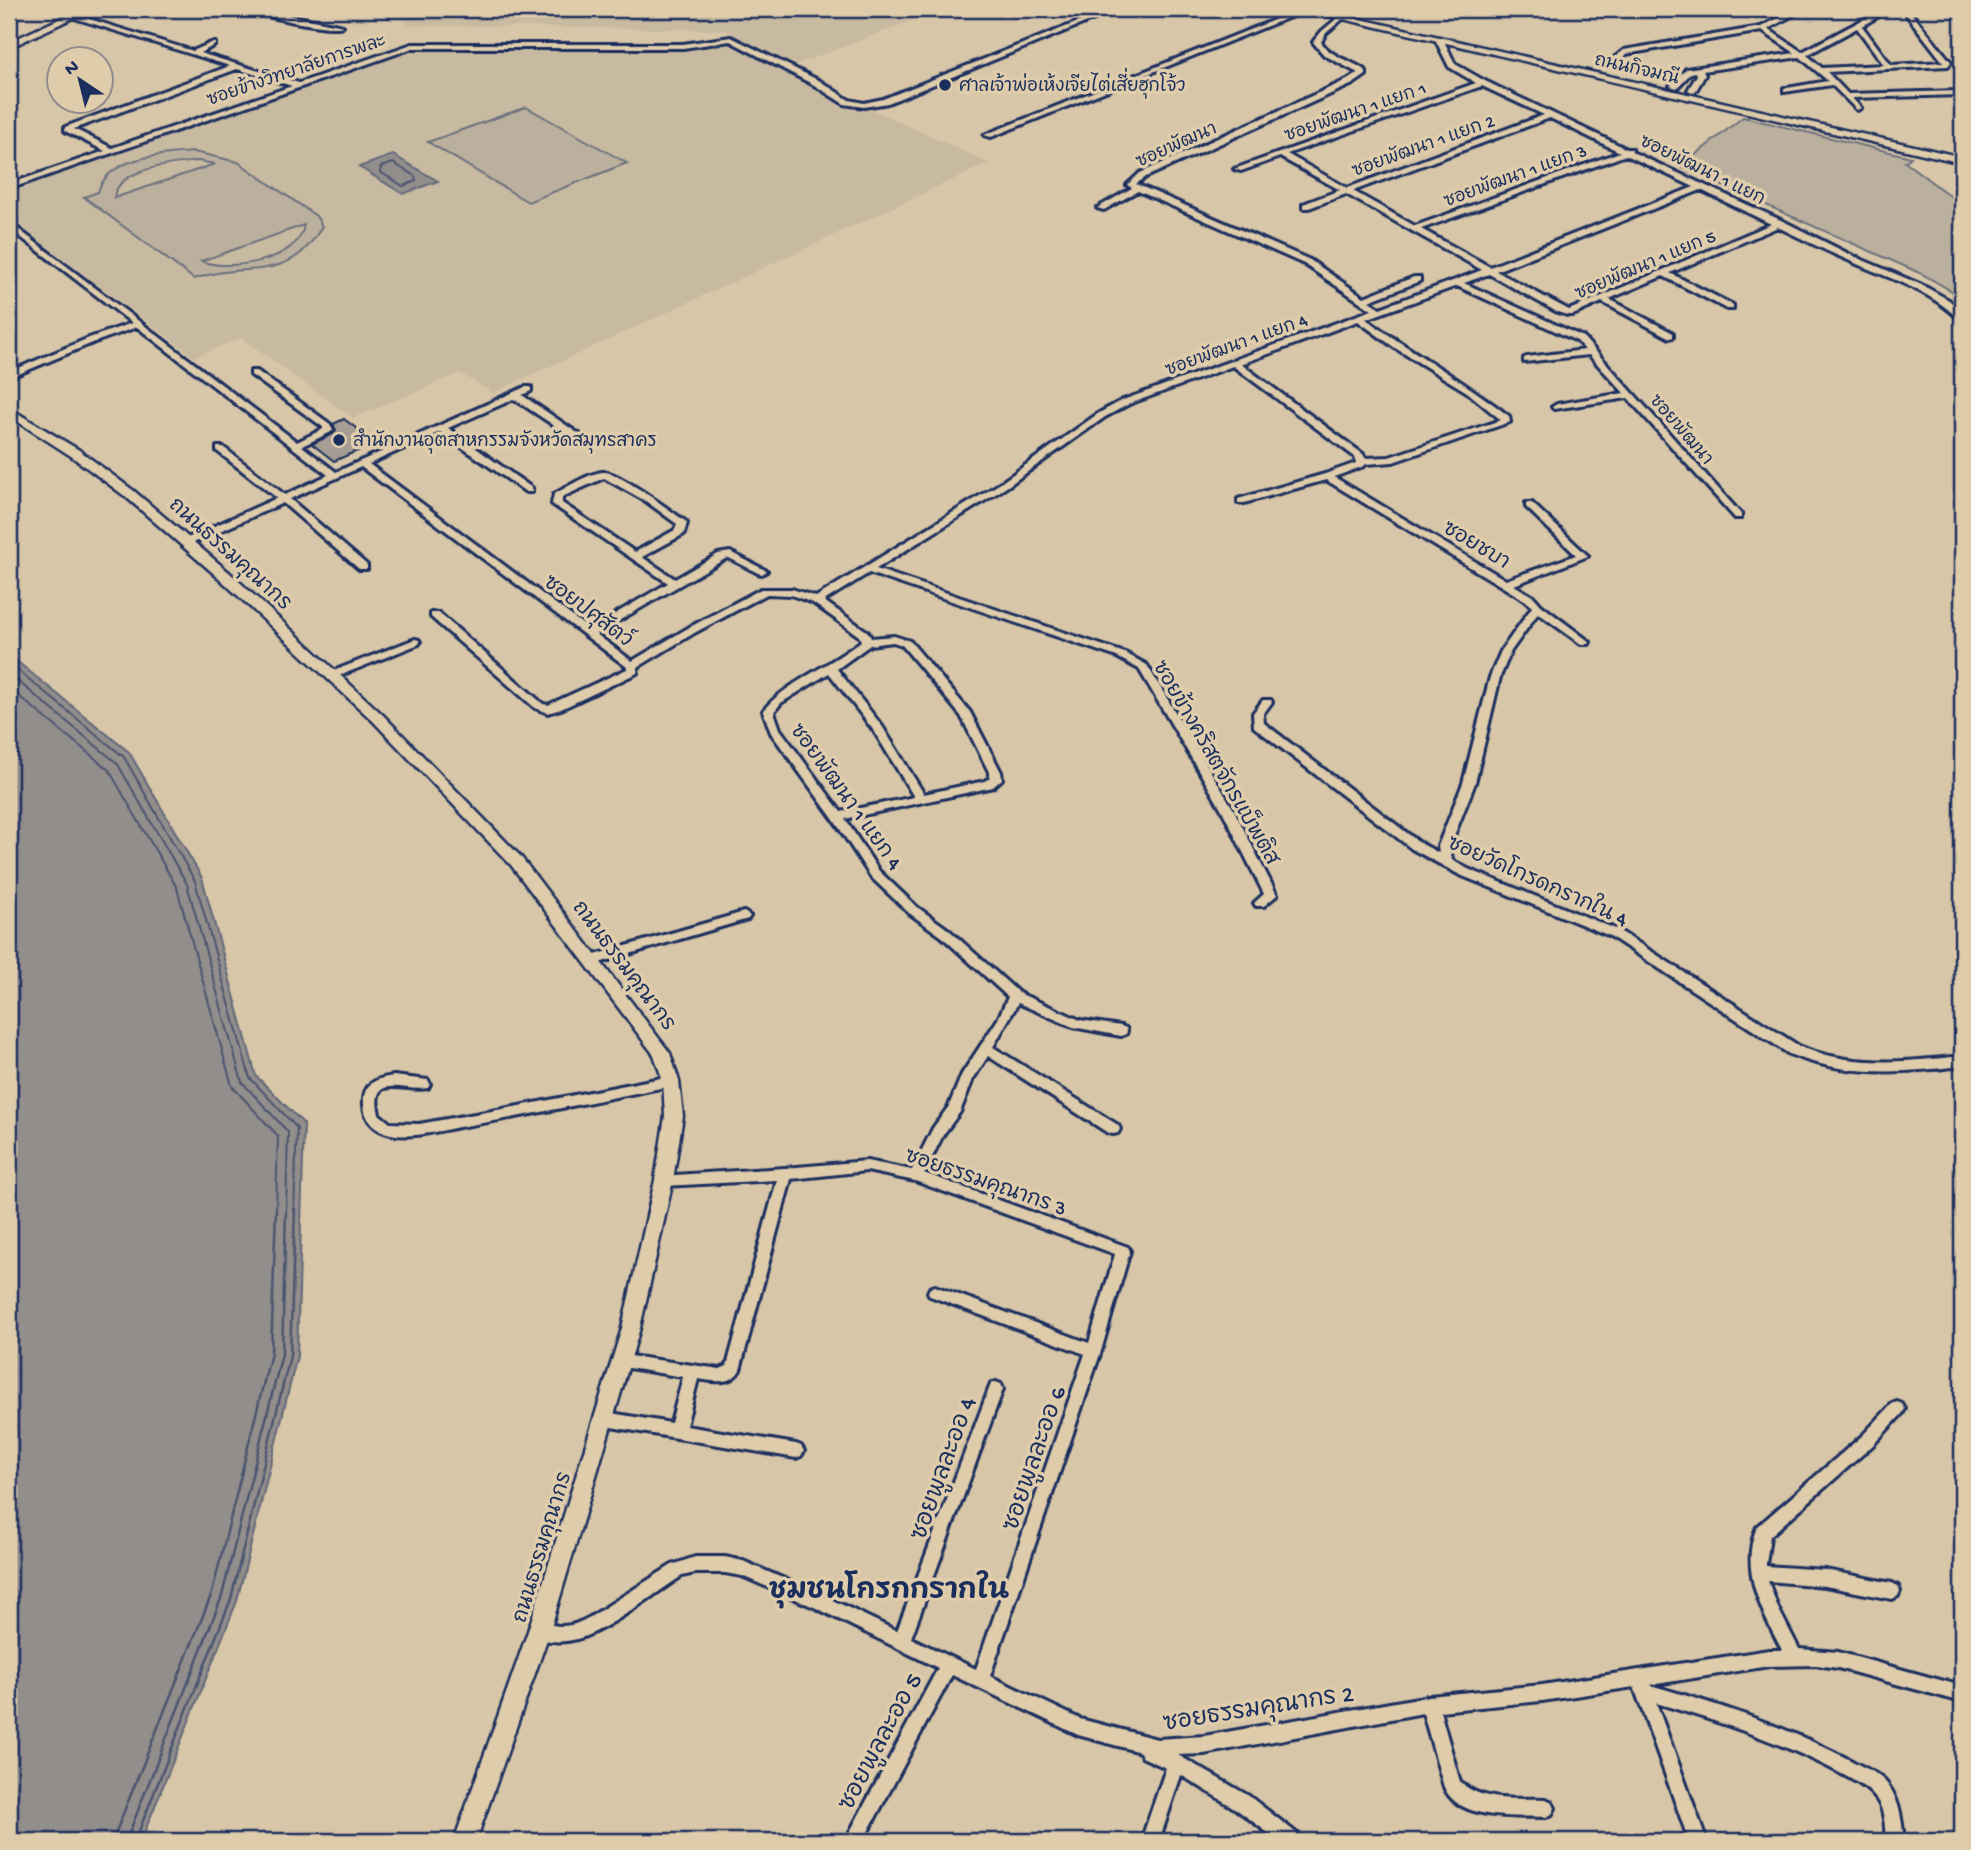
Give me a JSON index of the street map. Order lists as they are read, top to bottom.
{
  "streets": {
    "main road": ["ถนนกิจมณี"],
    "street": [
      "ซอยข้างวิทยาลัยการพละ",
      "ซอยพัฒนา 1 แยก 1",
      "ซอยพัฒนา",
      "ซอยพัฒนา 1 แยก 2",
      "ซอยพัฒนา 1 แยก",
      "ซอยพัฒนา 1 แยก 3",
      "ซอยพัฒนา 1 แยก 5",
      "ซอยพัฒนา 1 แยก 4",
      "ซอยชบา",
      "ถนนธรรมคุณากร",
      "ซอยปศุสัตว์",
      "ซอยข้างคริสตจักรแบ็พติส",
      "ซอยวัดโกรดกรากใน 4",
      "ซอยธรรมคุณากร 3",
      "ซอยพูลละออ 6",
      "ซอยพูลละออ 4",
      "ซอยธรรมคุณากร 2",
      "ซอยพูลละออ 5"
    ]
  },
  "crossings": [
    ["ถนนกิจมณี", "ซอยพัฒนา"],
    ["ถนนกิจมณี", "ซอยพัฒนา 1 แยก"],
    ["ซอยพัฒนา 1 แยก 1", "ซอยพัฒนา 1 แยก"],
    ["ซอยพัฒนา", "ซอยพัฒนา 1 แยก 4"],
    ["ซอยพัฒนา 1 แยก 2", "ซอยพัฒนา 1 แยก"],
    ["ซอยพัฒนา 1 แยก", "ซอยพัฒนา 1 แยก 3"],
    ["ซอยพัฒนา 1 แยก", "ซอยพัฒนา 1 แยก 5"],
    ["ซอยพัฒนา 1 แยก", "ซอยพัฒนา 1 แยก 4"],
    ["ซอยพัฒนา 1 แยก 5", "ซอยพัฒนา 1 แยก 4"],
    ["ซอยพัฒนา 1 แยก 4", "ซอยข้างคริสตจักรแบ็พติส"],
    ["ถนนธรรมคุณากร", "ซอยธรรมคุณากร 3"],
    ["ถนนธรรมคุณากร", "ซอยธรรมคุณากร 2"],
    ["ซอยธรรมคุณากร 3", "ซอยพูลละออ 6"],
    ["ซอยพูลละออ 6", "ซอยธรรมคุณากร 2"],
    ["ซอยพูลละออ 4", "ซอยธรรมคุณากร 2"],
    ["ซอยธรรมคุณากร 2", "ซอยพูลละออ 5"]
  ],
  "districts": ["ชุมชนโกรกกรากใน"],
  "places": ["ศาลเจ้าพ่อเห้งเจียไต่เสี่ยฮุกโจ้ว", "สำนักงานอุตสาหกรรมจังหวัดสมุทรสาคร"],
  "north": "top left"
}
